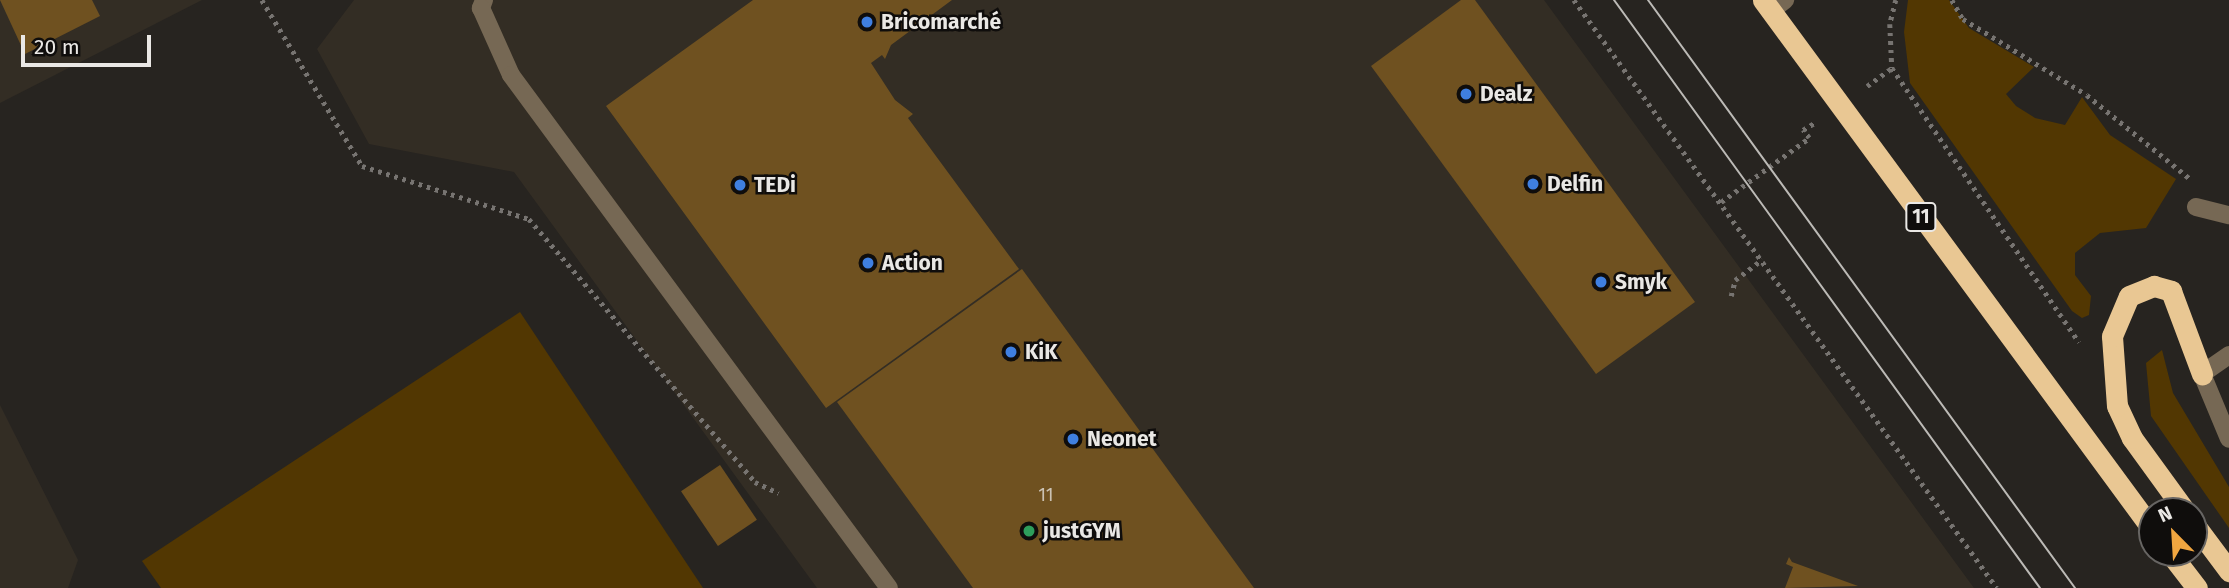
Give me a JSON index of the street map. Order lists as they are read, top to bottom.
{
  "streets": {
    "highway": ["11"]
  },
  "places": [
    "Bricomarché",
    "Dealz",
    "Delfin",
    "TEDi",
    "Action",
    "Smyk",
    "KiK",
    "Neonet",
    "justGYM"
  ],
  "house_numbers": ["11"],
  "scale_bar": "20 m",
  "north": "top left"
}
